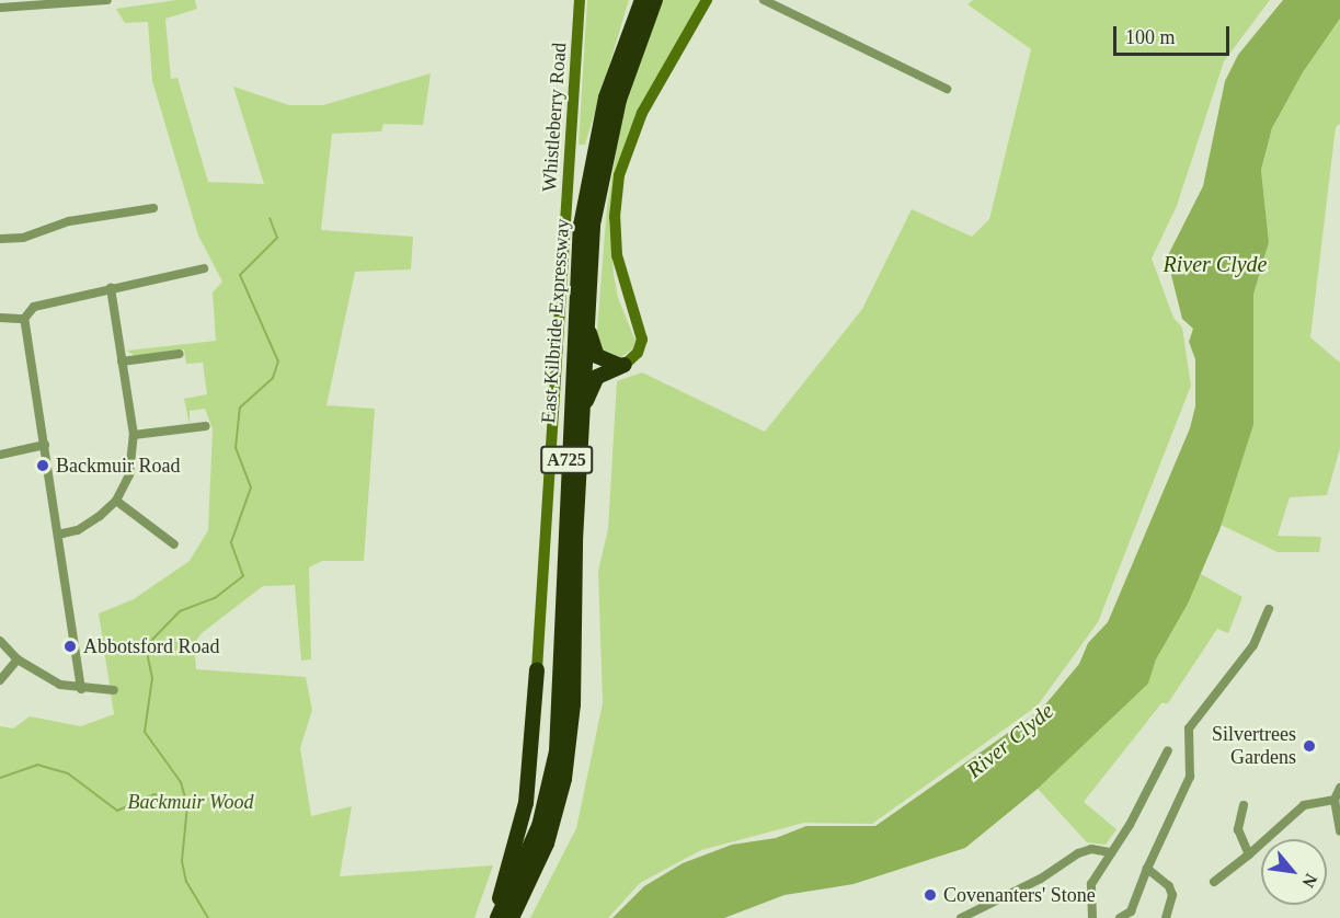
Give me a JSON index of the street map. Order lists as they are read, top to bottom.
{
  "streets": {
    "highway": ["East Kilbride Expressway", "A725"],
    "main road": ["Whistleberry Road"]
  },
  "water": ["River Clyde"],
  "parks": ["Backmuir Wood"],
  "places": [
    "Backmuir Road",
    "Abbotsford Road",
    "Silvertrees Gardens",
    "Covenanters' Stone"
  ],
  "scale_bar": "100 m",
  "north": "bottom right"
}
